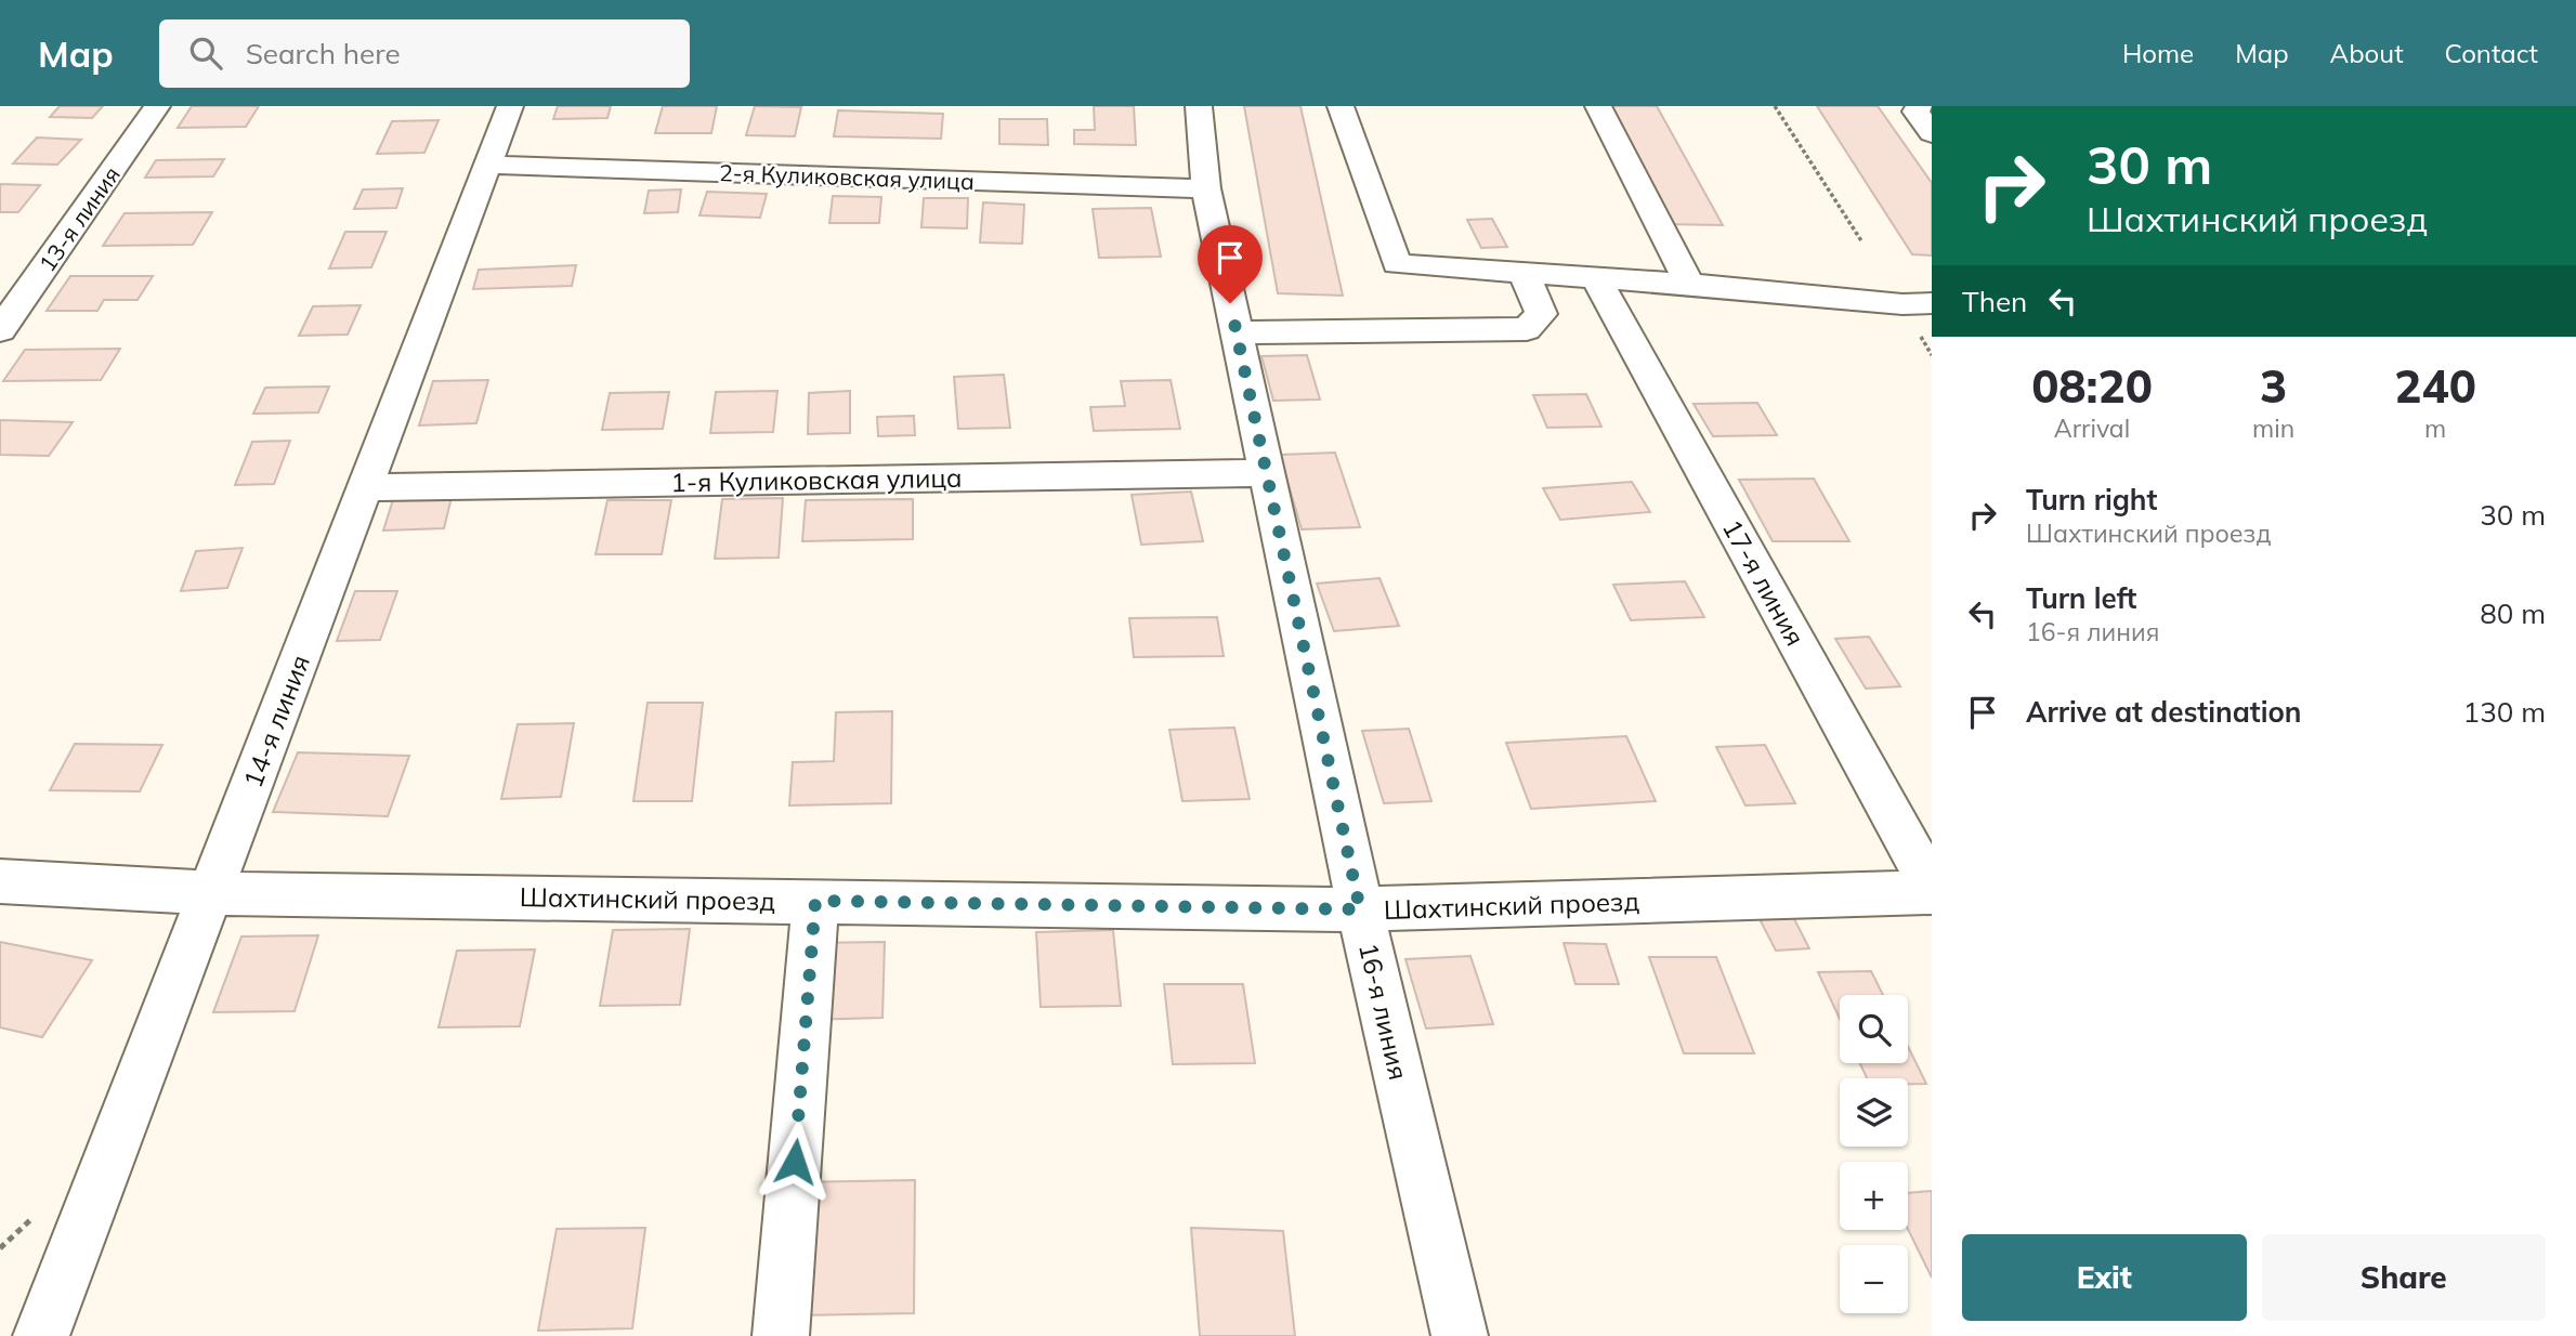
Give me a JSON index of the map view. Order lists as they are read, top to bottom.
{
  "streets": {
    "street": [
      "2-я Куликовская улица",
      "13-я линия",
      "1-я Куликовская улица",
      "17-я линия",
      "14-я линия",
      "Шахтинский проезд",
      "16-я линия"
    ]
  },
  "crossings": [
    ["2-я Куликовская улица", "14-я линия"],
    ["2-я Куликовская улица", "16-я линия"],
    ["1-я Куликовская улица", "14-я линия"],
    ["1-я Куликовская улица", "16-я линия"],
    ["17-я линия", "Шахтинский проезд"],
    ["14-я линия", "Шахтинский проезд"],
    ["Шахтинский проезд", "16-я линия"]
  ],
  "page": {
    "header": "Map",
    "search": "Search here",
    "nav": [
      "Home",
      "Map",
      "About",
      "Contact"
    ],
    "turn": ["30 m", "Шахтинский проезд"],
    "then": "Then",
    "eta": [
      "08:20",
      "Arrival",
      "3",
      "min",
      "240",
      "m"
    ],
    "list": [
      {
        "name": "Turn right",
        "note": "Шахтинский проезд",
        "value": "30 m"
      },
      {
        "name": "Turn left",
        "note": "16-я линия",
        "value": "80 m"
      },
      {
        "name": "Arrive at destination",
        "value": "130 m"
      }
    ],
    "map_buttons": ["+", "−"],
    "buttons": ["Exit", "Share"]
  }
}
